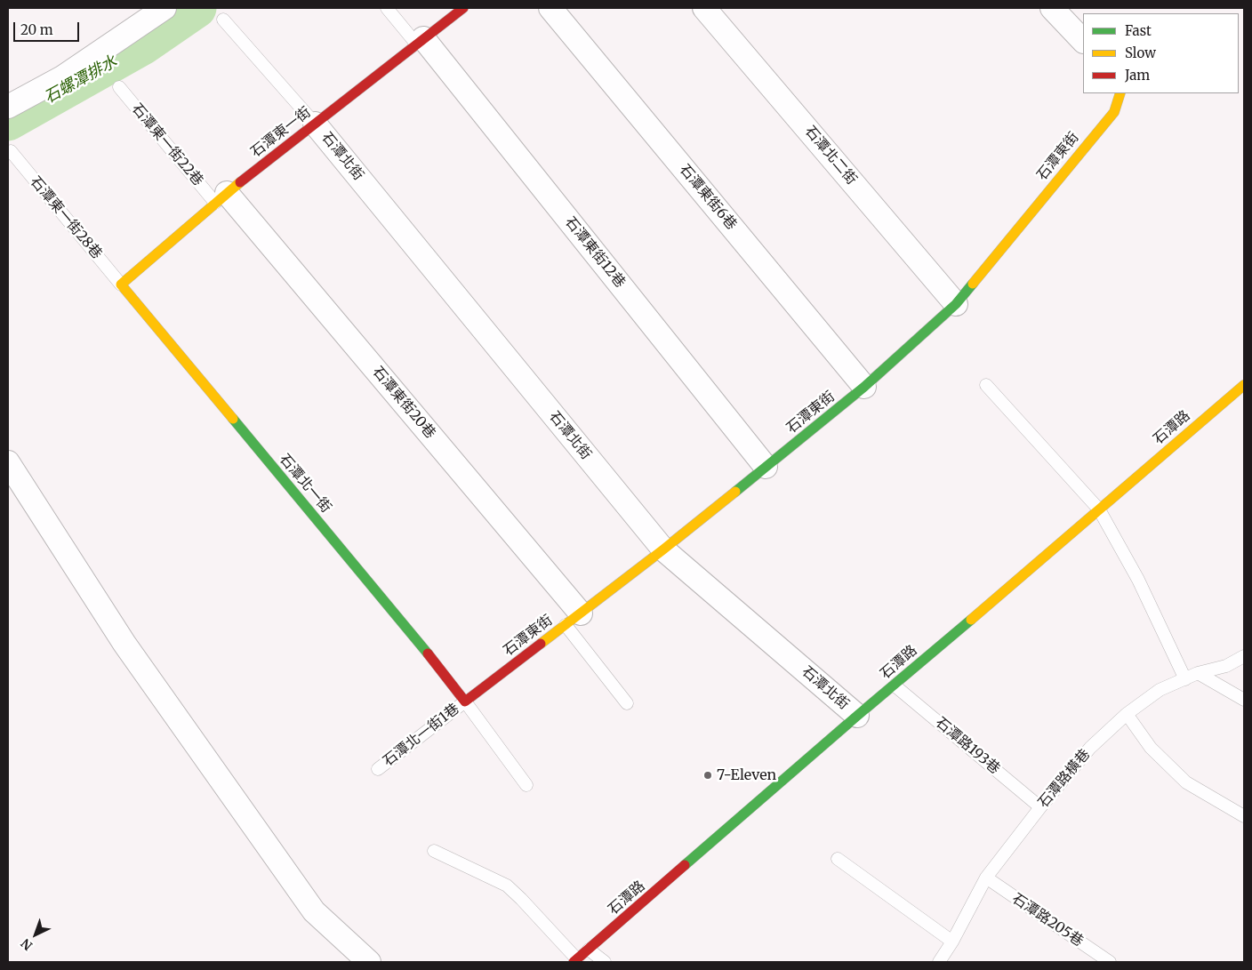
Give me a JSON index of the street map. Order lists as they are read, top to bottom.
{
  "streets": {
    "street": [
      "石潭東一街",
      "石潭北二街",
      "石潭北街",
      "石潭東街",
      "石潭東街6巷",
      "石潭東街12巷",
      "石潭東街20巷",
      "石潭路",
      "石潭北一街"
    ],
    "lane": [
      "石潭東一街22巷",
      "石潭東一街28巷",
      "石潭北一街1巷",
      "石潭路193巷",
      "石潭路橫巷",
      "石潭路205巷"
    ]
  },
  "crossings": [
    ["石潭東一街", "石潭東一街22巷"],
    ["石潭東一街", "石潭北街"],
    ["石潭東一街", "石潭東一街28巷"],
    ["石潭東一街", "石潭東街12巷"],
    ["石潭東一街", "石潭東街20巷"],
    ["石潭東一街", "石潭北一街"],
    ["石潭東一街22巷", "石潭東街20巷"],
    ["石潭北二街", "石潭東街"],
    ["石潭北街", "石潭東街"],
    ["石潭北街", "石潭路"],
    ["石潭東街", "石潭東街6巷"],
    ["石潭東街", "石潭東街12巷"],
    ["石潭東街", "石潭東街20巷"],
    ["石潭東街", "石潭北一街"],
    ["石潭東街", "石潭北一街1巷"],
    ["石潭東一街28巷", "石潭北一街"],
    ["石潭路", "石潭路193巷"],
    ["石潭北一街", "石潭北一街1巷"],
    ["石潭路193巷", "石潭路橫巷"],
    ["石潭路橫巷", "石潭路205巷"]
  ],
  "water": ["石螺潭排水"],
  "places": ["7-Eleven"],
  "legend": ["Fast", "Slow", "Jam"],
  "scale_bar": "20 m",
  "north": "bottom left"
}
